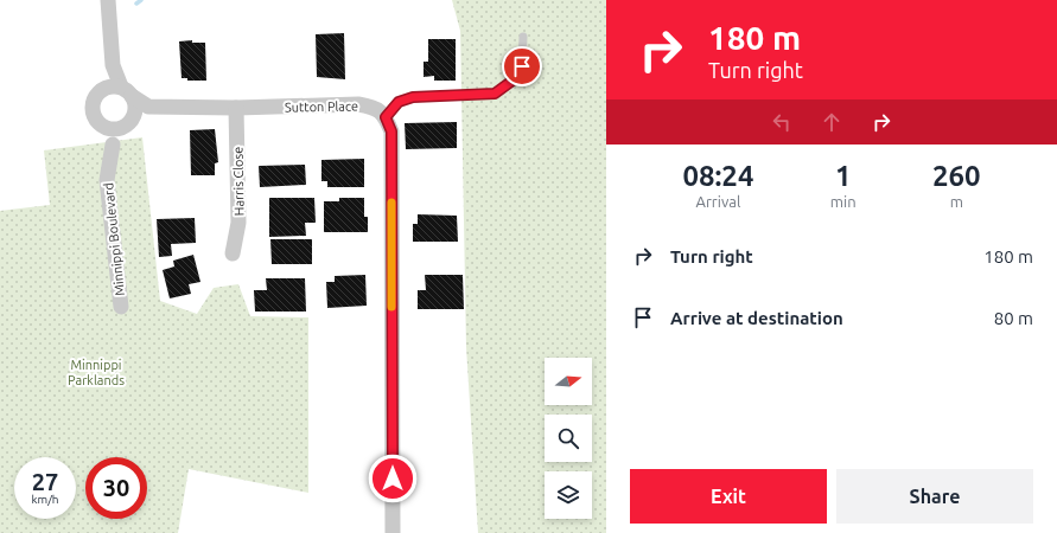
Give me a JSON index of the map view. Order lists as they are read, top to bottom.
{
  "streets": {
    "street": ["Sutton Place", "Harris Close", "Minnippi Boulevard"]
  },
  "crossings": [
    ["Sutton Place", "Harris Close"]
  ],
  "parks": ["Minnippi Parklands"],
  "north": "right",
  "page": {
    "turn": ["180 m", "Turn right"],
    "eta": [
      "08:24",
      "Arrival",
      "1",
      "min",
      "260",
      "m"
    ],
    "list": [
      {
        "name": "Turn right",
        "value": "180 m"
      },
      {
        "name": "Arrive at destination",
        "value": "80 m"
      }
    ],
    "speed": "27 km/h",
    "limit": "30",
    "buttons": ["Exit", "Share"]
  }
}
